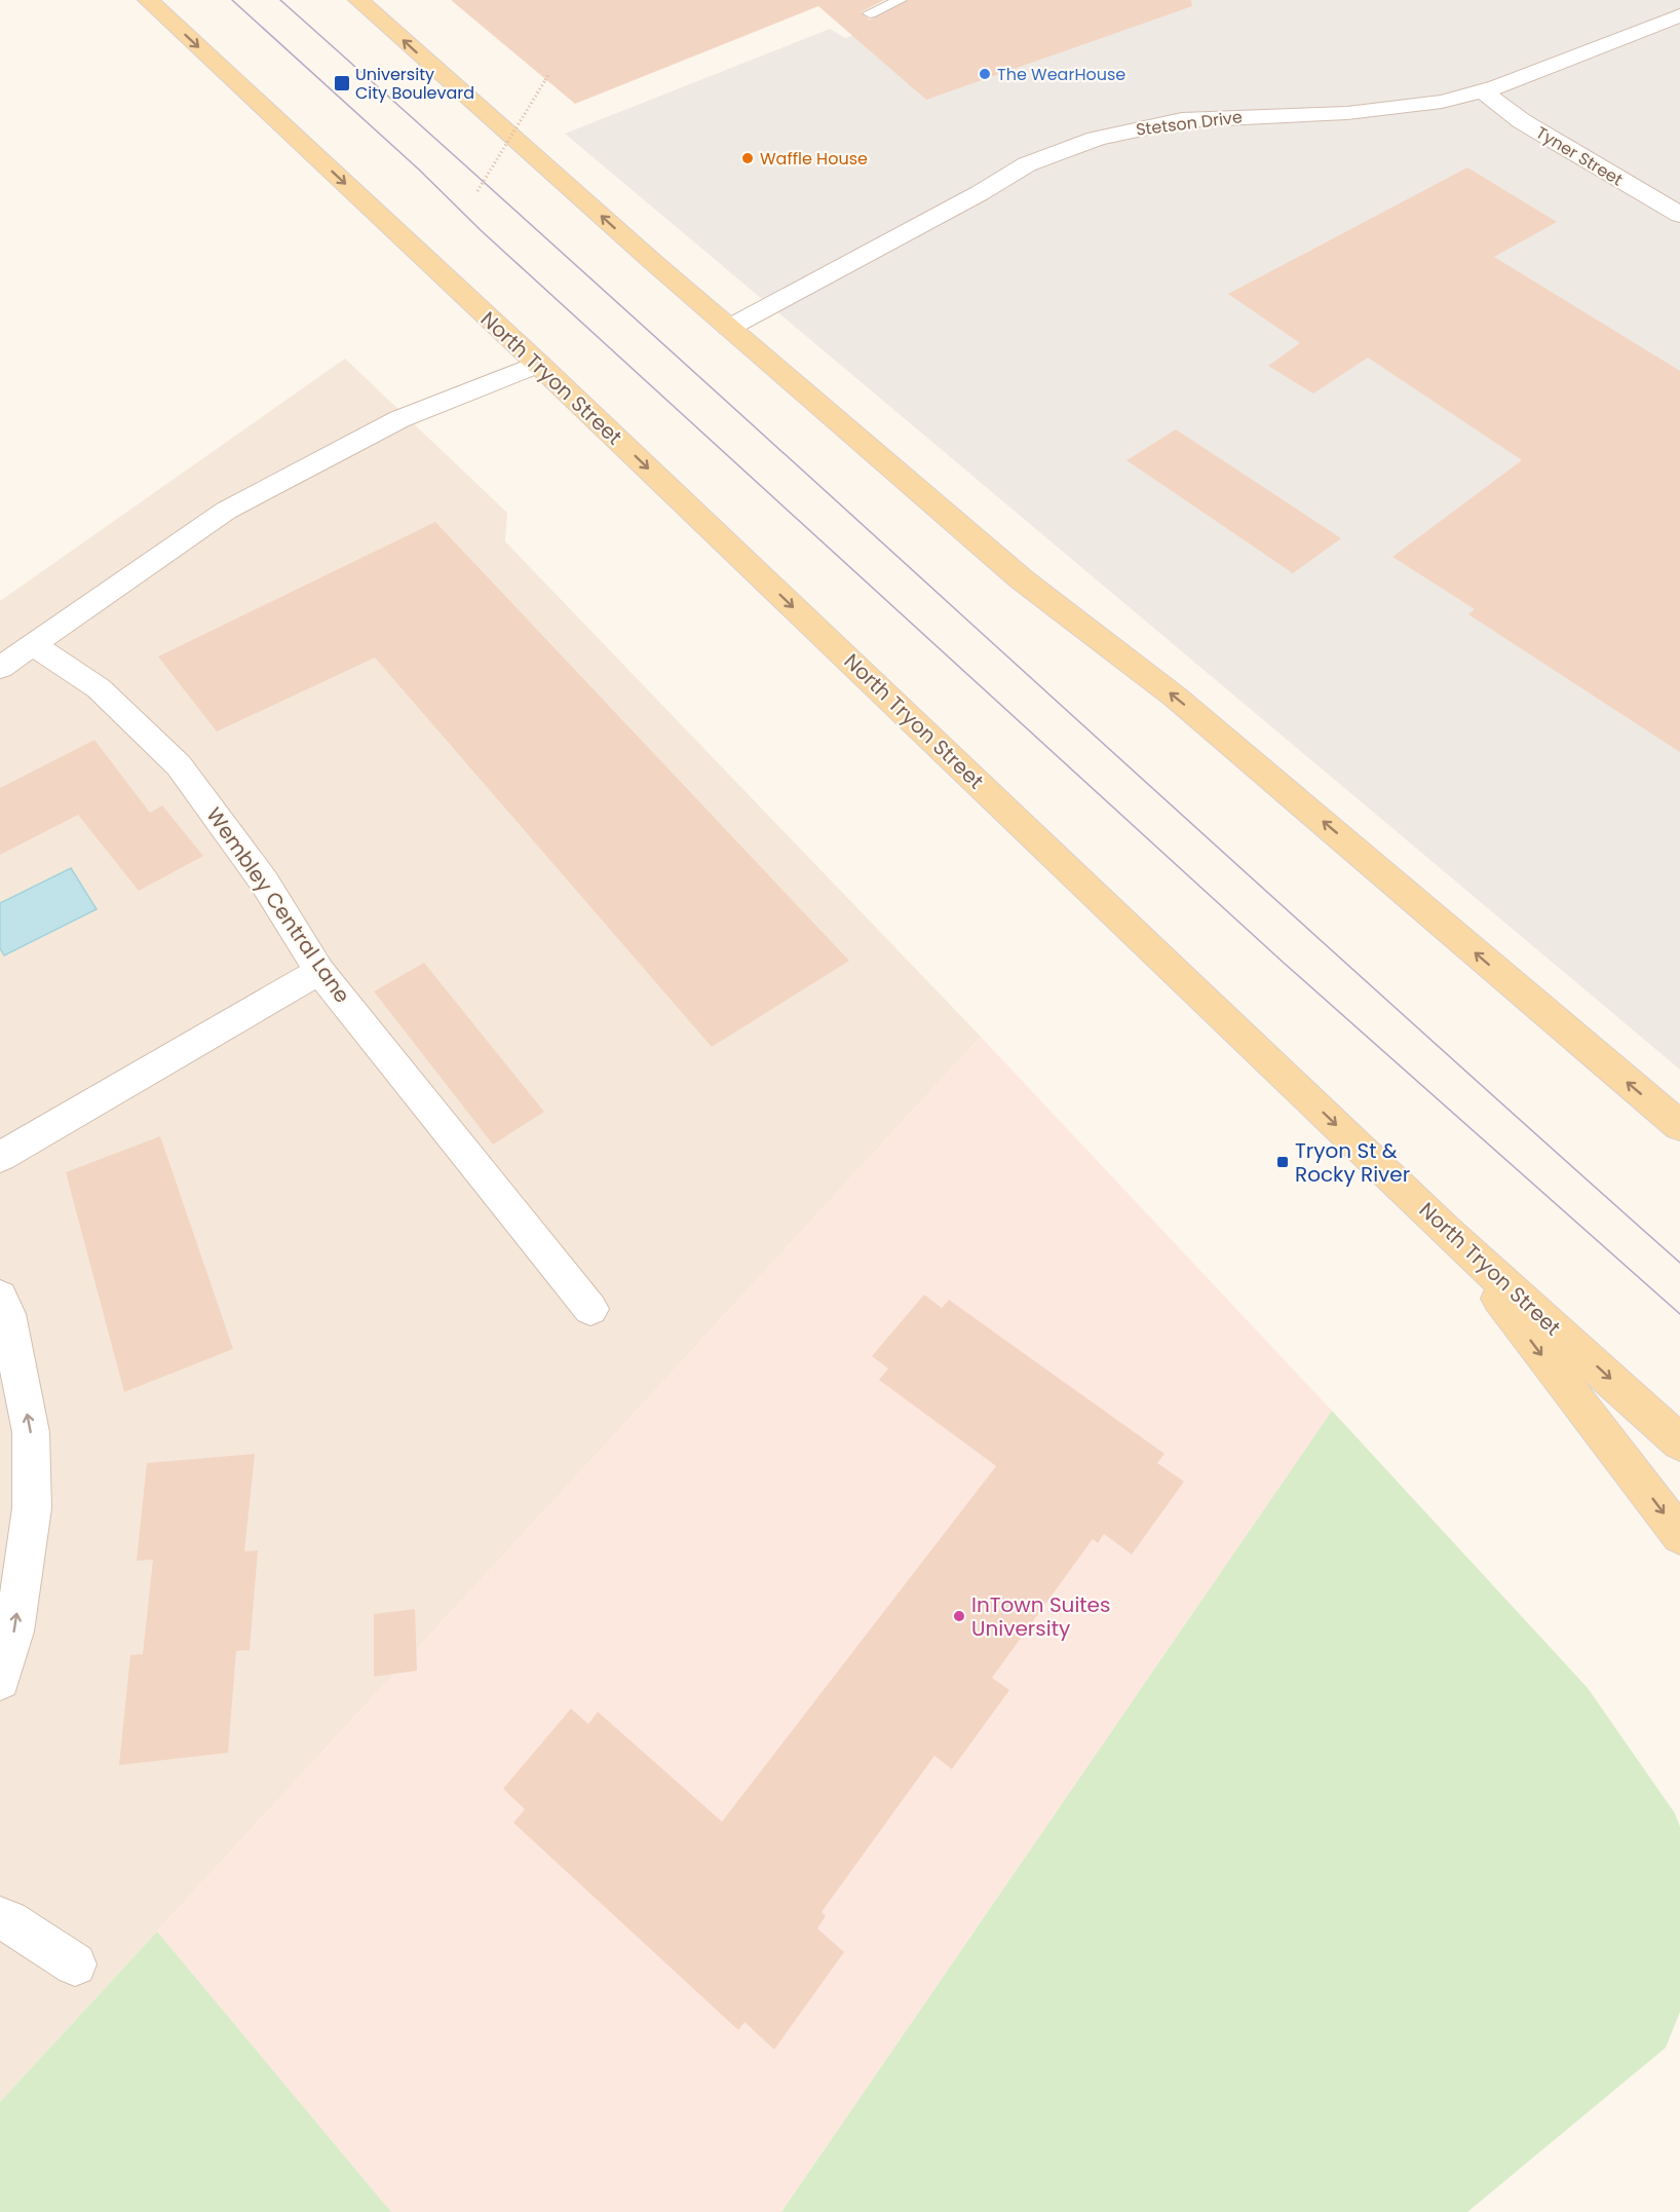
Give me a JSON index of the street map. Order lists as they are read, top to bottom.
{
  "streets": {
    "main road": ["North Tryon Street"],
    "street": ["Stetson Drive", "Tyner Street", "Wembley Central Lane"]
  },
  "crossings": [
    ["Stetson Drive", "Tyner Street"]
  ],
  "places": {
    "other": ["The WearHouse", "Waffle House", "InTown Suites University"],
    "transit": ["University City Boulevard", "Tryon St & Rocky River"]
  }
}
